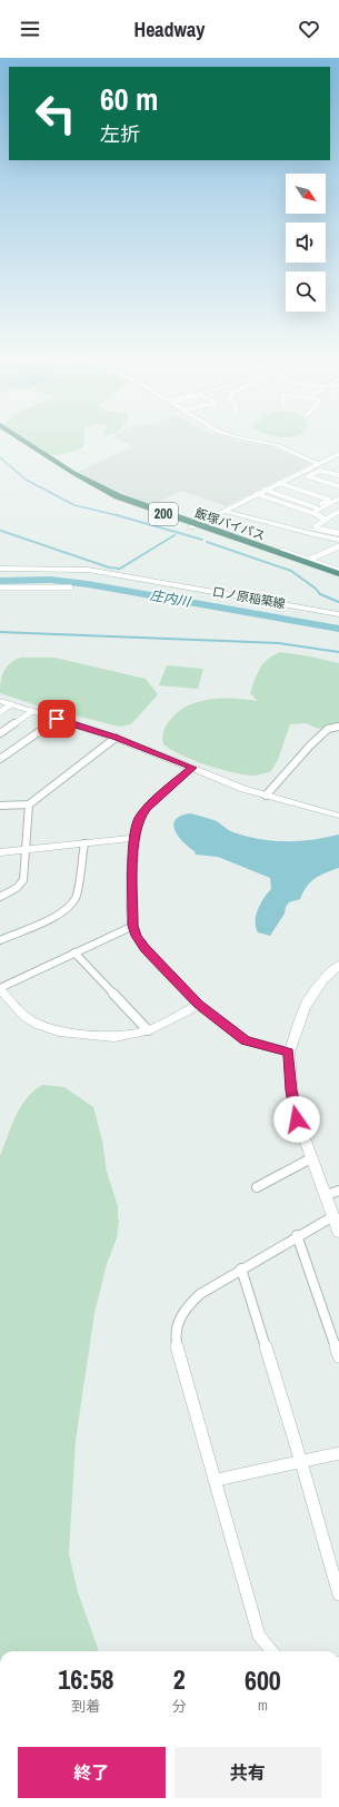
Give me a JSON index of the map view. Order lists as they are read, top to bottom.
{
  "streets": {
    "highway": ["200", "飯塚バイパス"],
    "main road": ["口ノ原稲築線"]
  },
  "crossings": [
    ["200", "飯塚バイパス"]
  ],
  "water": ["庄内川"],
  "north": "bottom right",
  "page": {
    "header": "Headway",
    "turn": ["60 m", "左折"],
    "eta": [
      "16:58",
      "到着",
      "2",
      "分",
      "600",
      "m"
    ],
    "buttons": ["終了", "共有"]
  }
}
